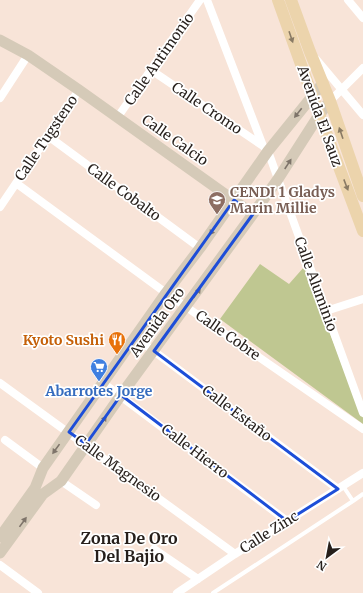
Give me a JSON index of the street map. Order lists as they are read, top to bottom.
{
  "streets": {
    "main road": ["Avenida El Sauz", "Calle Calcio", "Avenida Oro"],
    "street": [
      "Calle Antimonio",
      "Calle Cromo",
      "Calle Tugsteno",
      "Calle Cobalto",
      "Calle Aluminio",
      "Calle Cobre",
      "Calle Estaño",
      "Calle Hierro",
      "Calle Magnesio",
      "Calle Zinc"
    ]
  },
  "crossings": [
    ["Calle Antimonio", "Calle Cromo"],
    ["Calle Antimonio", "Calle Calcio"],
    ["Calle Cromo", "Calle Aluminio"],
    ["Calle Cromo", "Avenida Oro"],
    ["Avenida El Sauz", "Avenida Oro"],
    ["Calle Tugsteno", "Calle Calcio"],
    ["Calle Tugsteno", "Calle Cobalto"],
    ["Calle Tugsteno", "Calle Cobre"],
    ["Calle Calcio", "Avenida Oro"],
    ["Calle Cobalto", "Avenida Oro"],
    ["Calle Aluminio", "Avenida Oro"],
    ["Avenida Oro", "Calle Cobre"],
    ["Avenida Oro", "Calle Estaño"],
    ["Avenida Oro", "Calle Hierro"],
    ["Avenida Oro", "Calle Magnesio"],
    ["Calle Estaño", "Calle Zinc"],
    ["Calle Hierro", "Calle Zinc"],
    ["Calle Magnesio", "Calle Zinc"]
  ],
  "districts": ["Zona De Oro Del Bajio"],
  "places": {
    "school or university": ["CENDI 1 Gladys Marin Millie"],
    "restaurant": ["Kyoto Sushi"],
    "supermarket": ["Abarrotes Jorge"]
  },
  "north": "bottom left"
}
